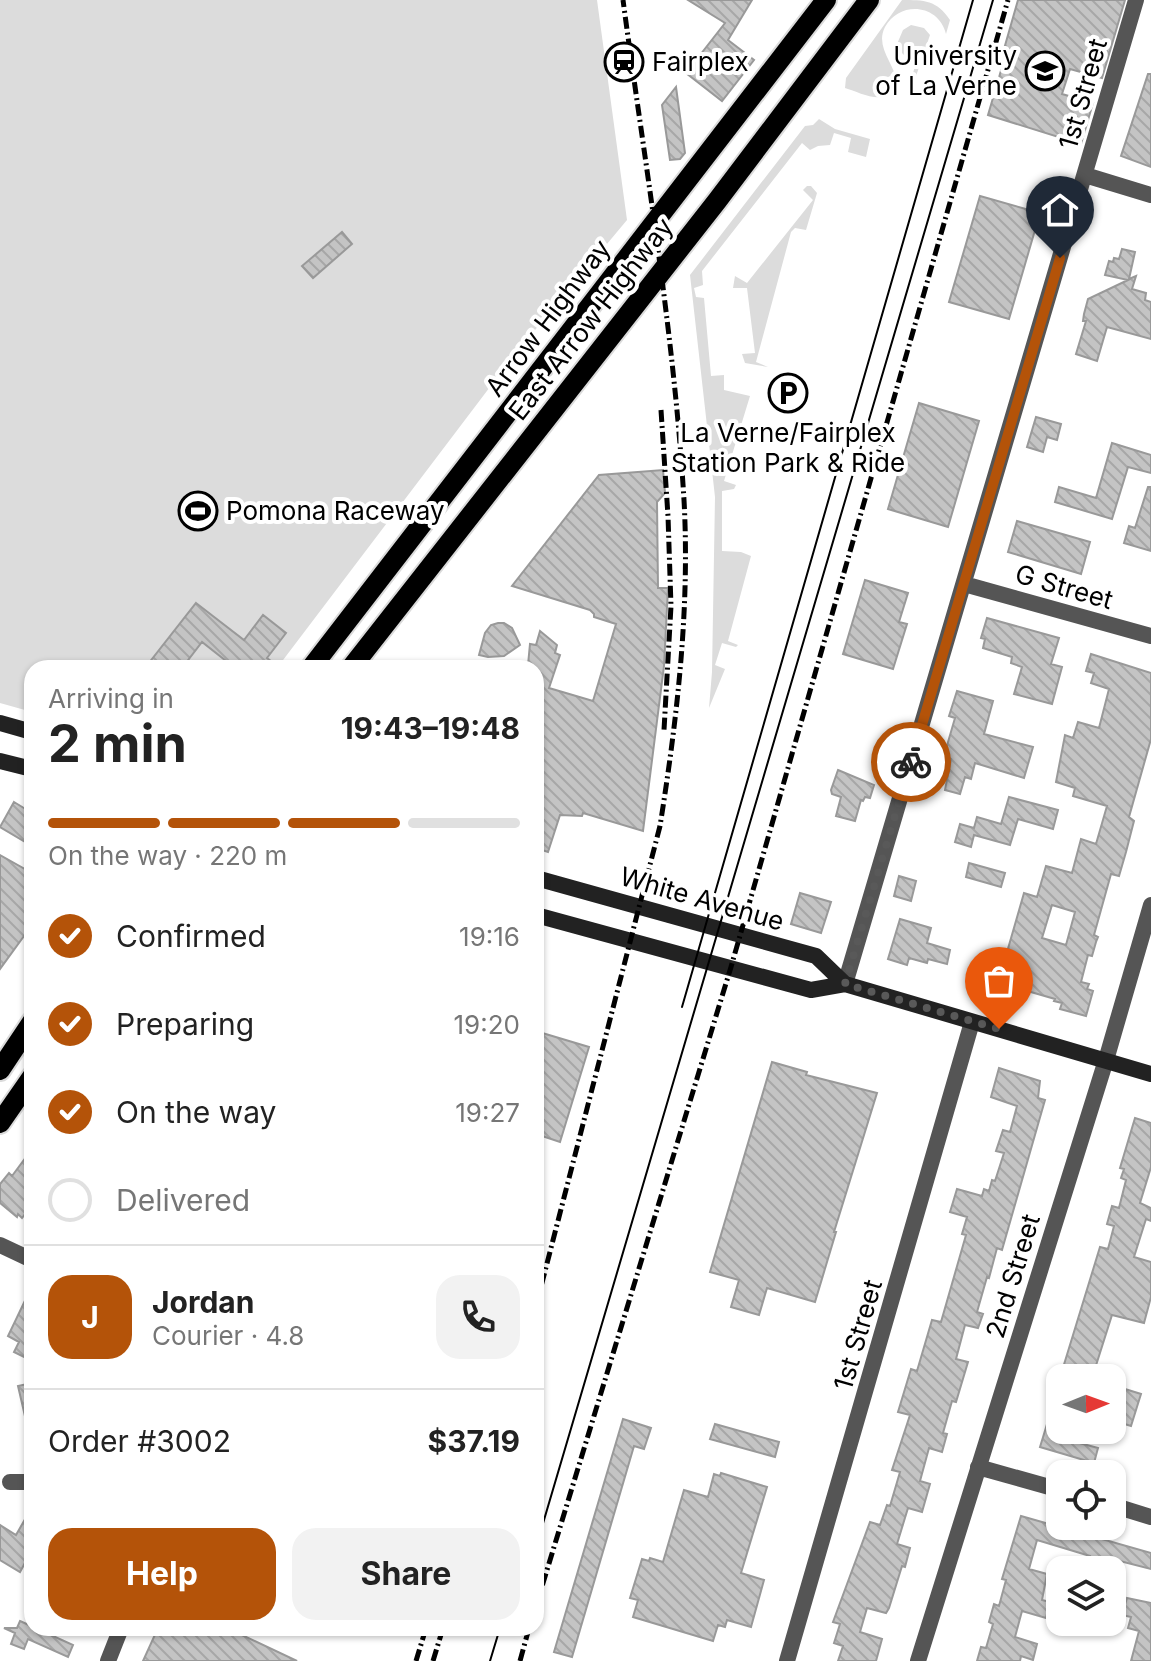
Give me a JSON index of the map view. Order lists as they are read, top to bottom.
{
  "streets": {
    "main road": ["Arrow Highway", "East Arrow Highway", "White Avenue"],
    "street": ["1st Street", "G Street", "2nd Street"]
  },
  "crossings": [
    ["1st Street", "G Street"],
    ["1st Street", "White Avenue"],
    ["White Avenue", "2nd Street"]
  ],
  "places": {
    "station": ["Fairplex"],
    "school or university": ["University of La Verne"],
    "parking": ["La Verne/Fairplex Station Park & Ride"],
    "sports": ["Pomona Raceway"]
  },
  "north": "right",
  "page": {
    "heading": ["2 min", "Arriving in", "19:43–19:48"],
    "panel": [
      "Jordan",
      "Courier · 4.8",
      "Order #3002",
      "$37.19"
    ],
    "bar": "On the way · 220 m",
    "list": [
      ["Confirmed", "19:16"],
      ["Preparing", "19:20"],
      ["On the way", "19:27"],
      "Delivered"
    ],
    "round": "J",
    "buttons": ["Help", "Share"]
  }
}
